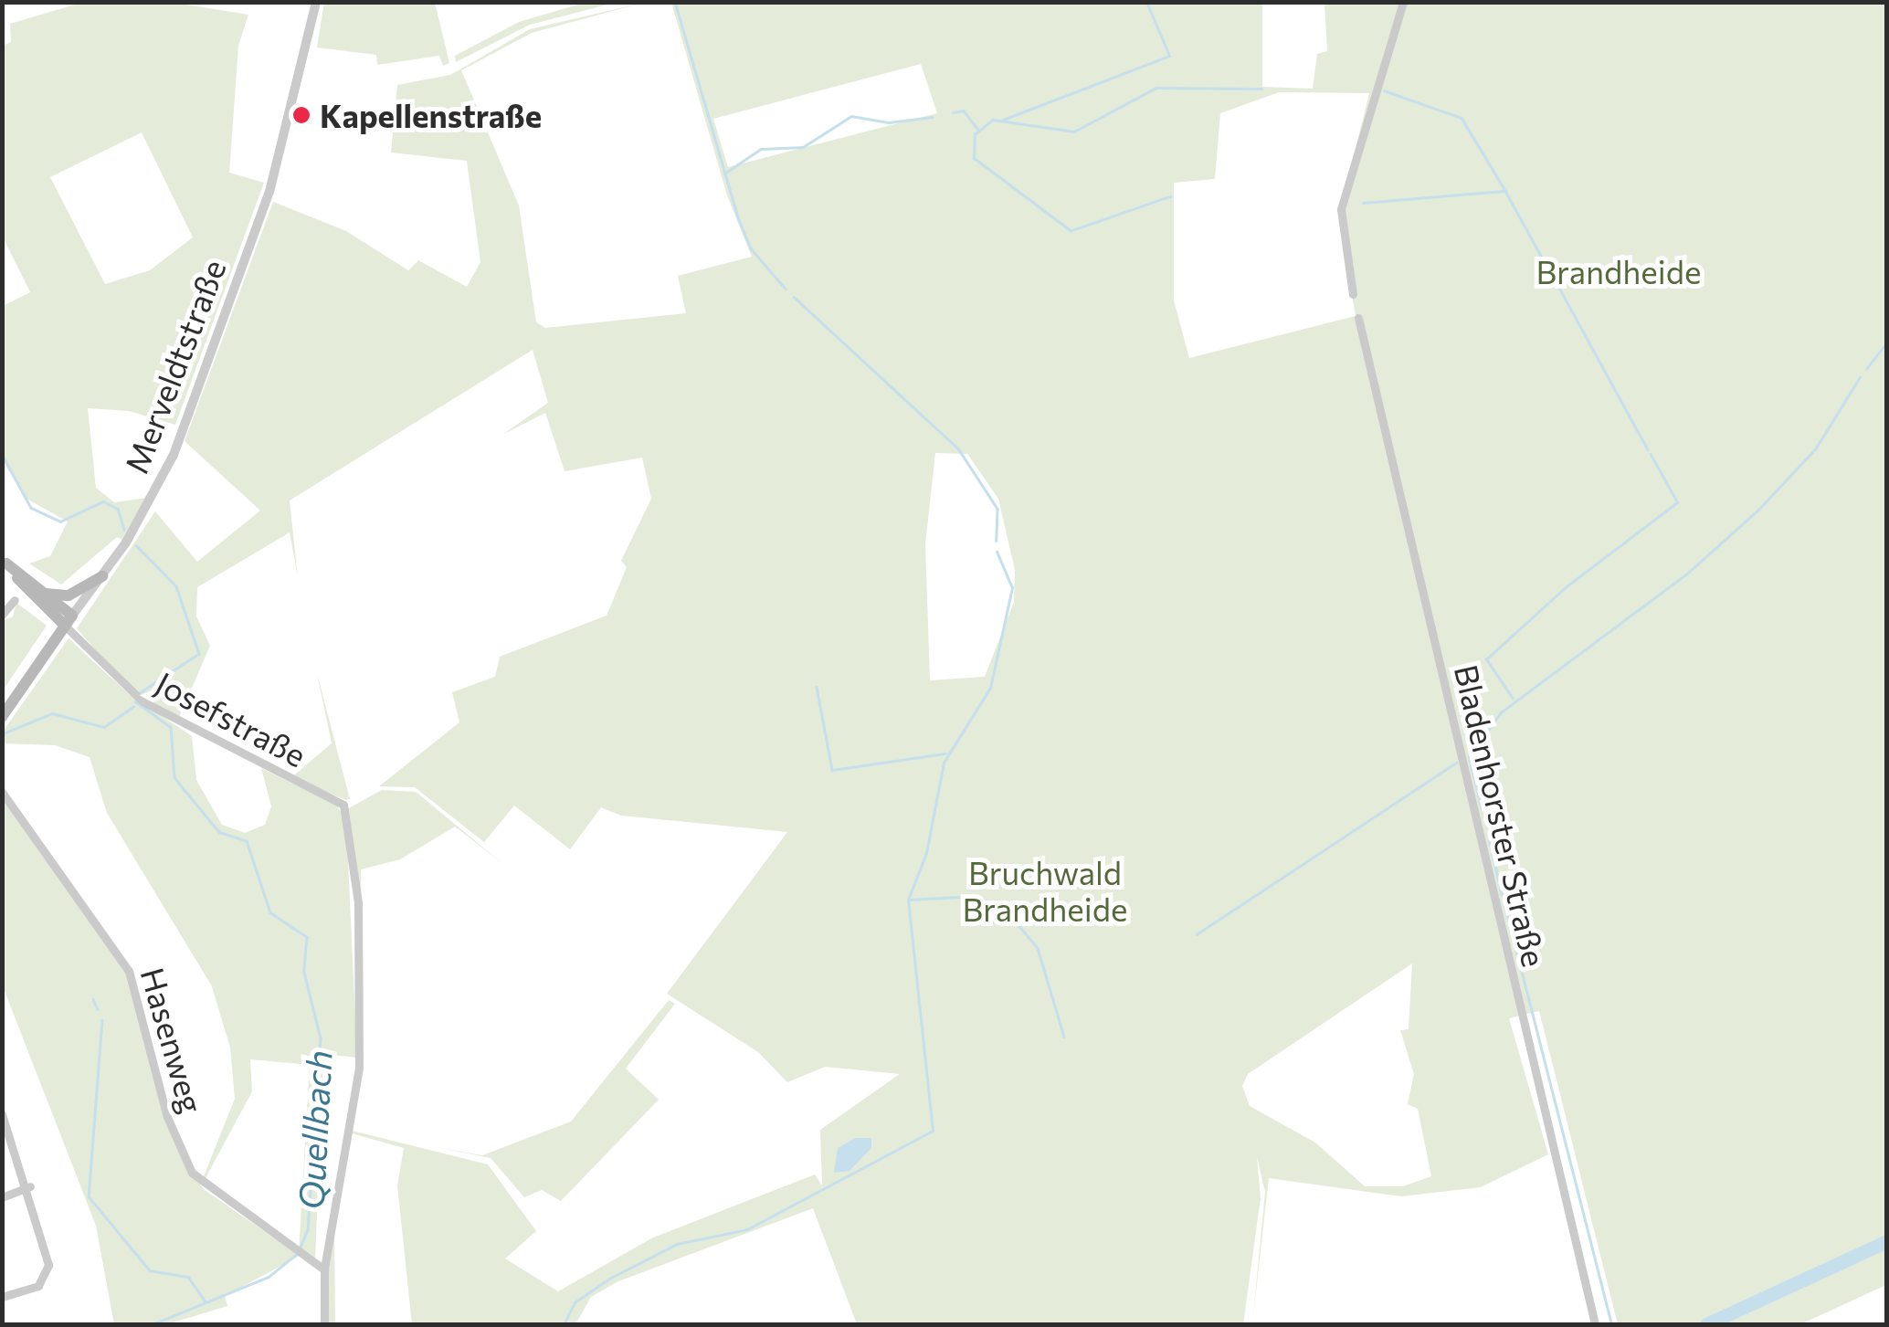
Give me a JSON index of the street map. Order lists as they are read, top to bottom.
{
  "streets": {
    "main road": ["Merveldtstraße"],
    "street": ["Josefstraße", "Bladenhorster Straße", "Hasenweg"]
  },
  "crossings": [
    ["Merveldtstraße", "Josefstraße"],
    ["Josefstraße", "Hasenweg"]
  ],
  "water": ["Quellbach"],
  "parks": ["Brandheide", "Bruchwald Brandheide"],
  "places": ["Kapellenstraße"]
}
